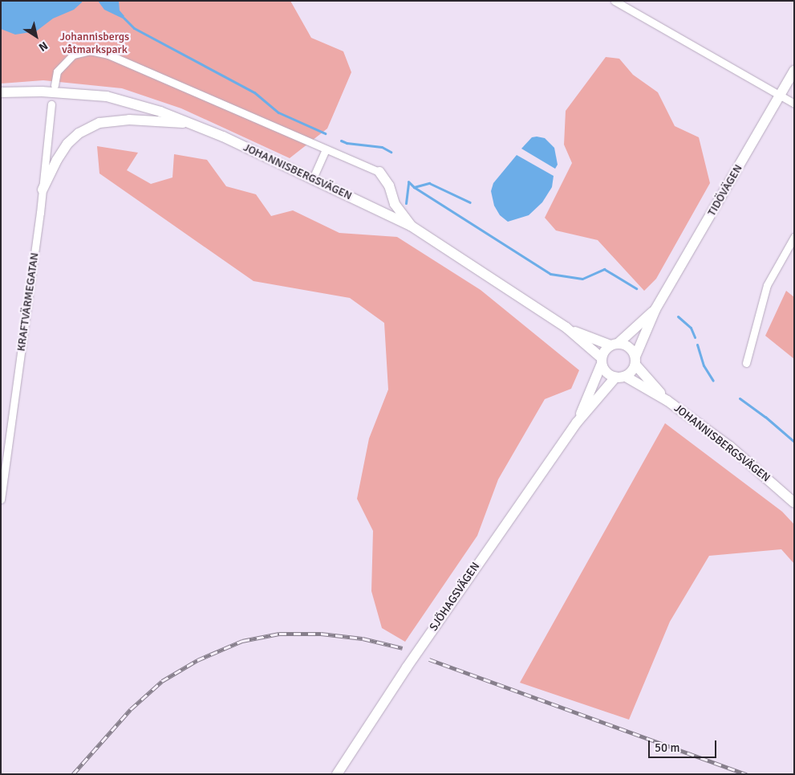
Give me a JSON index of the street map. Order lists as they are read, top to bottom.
{
  "streets": {
    "main road": ["JOHANNISBERGSVÄGEN", "TIDÖVÄGEN", "SJÖHAGSVÄGEN"],
    "street": ["KRAFTVÄRMEGATAN"]
  },
  "crossings": [
    ["JOHANNISBERGSVÄGEN", "TIDÖVÄGEN"],
    ["JOHANNISBERGSVÄGEN", "SJÖHAGSVÄGEN"],
    ["TIDÖVÄGEN", "SJÖHAGSVÄGEN"]
  ],
  "parks": ["Johannisbergs våtmarkspark"],
  "scale_bar": "50 m",
  "north": "bottom right"
}
